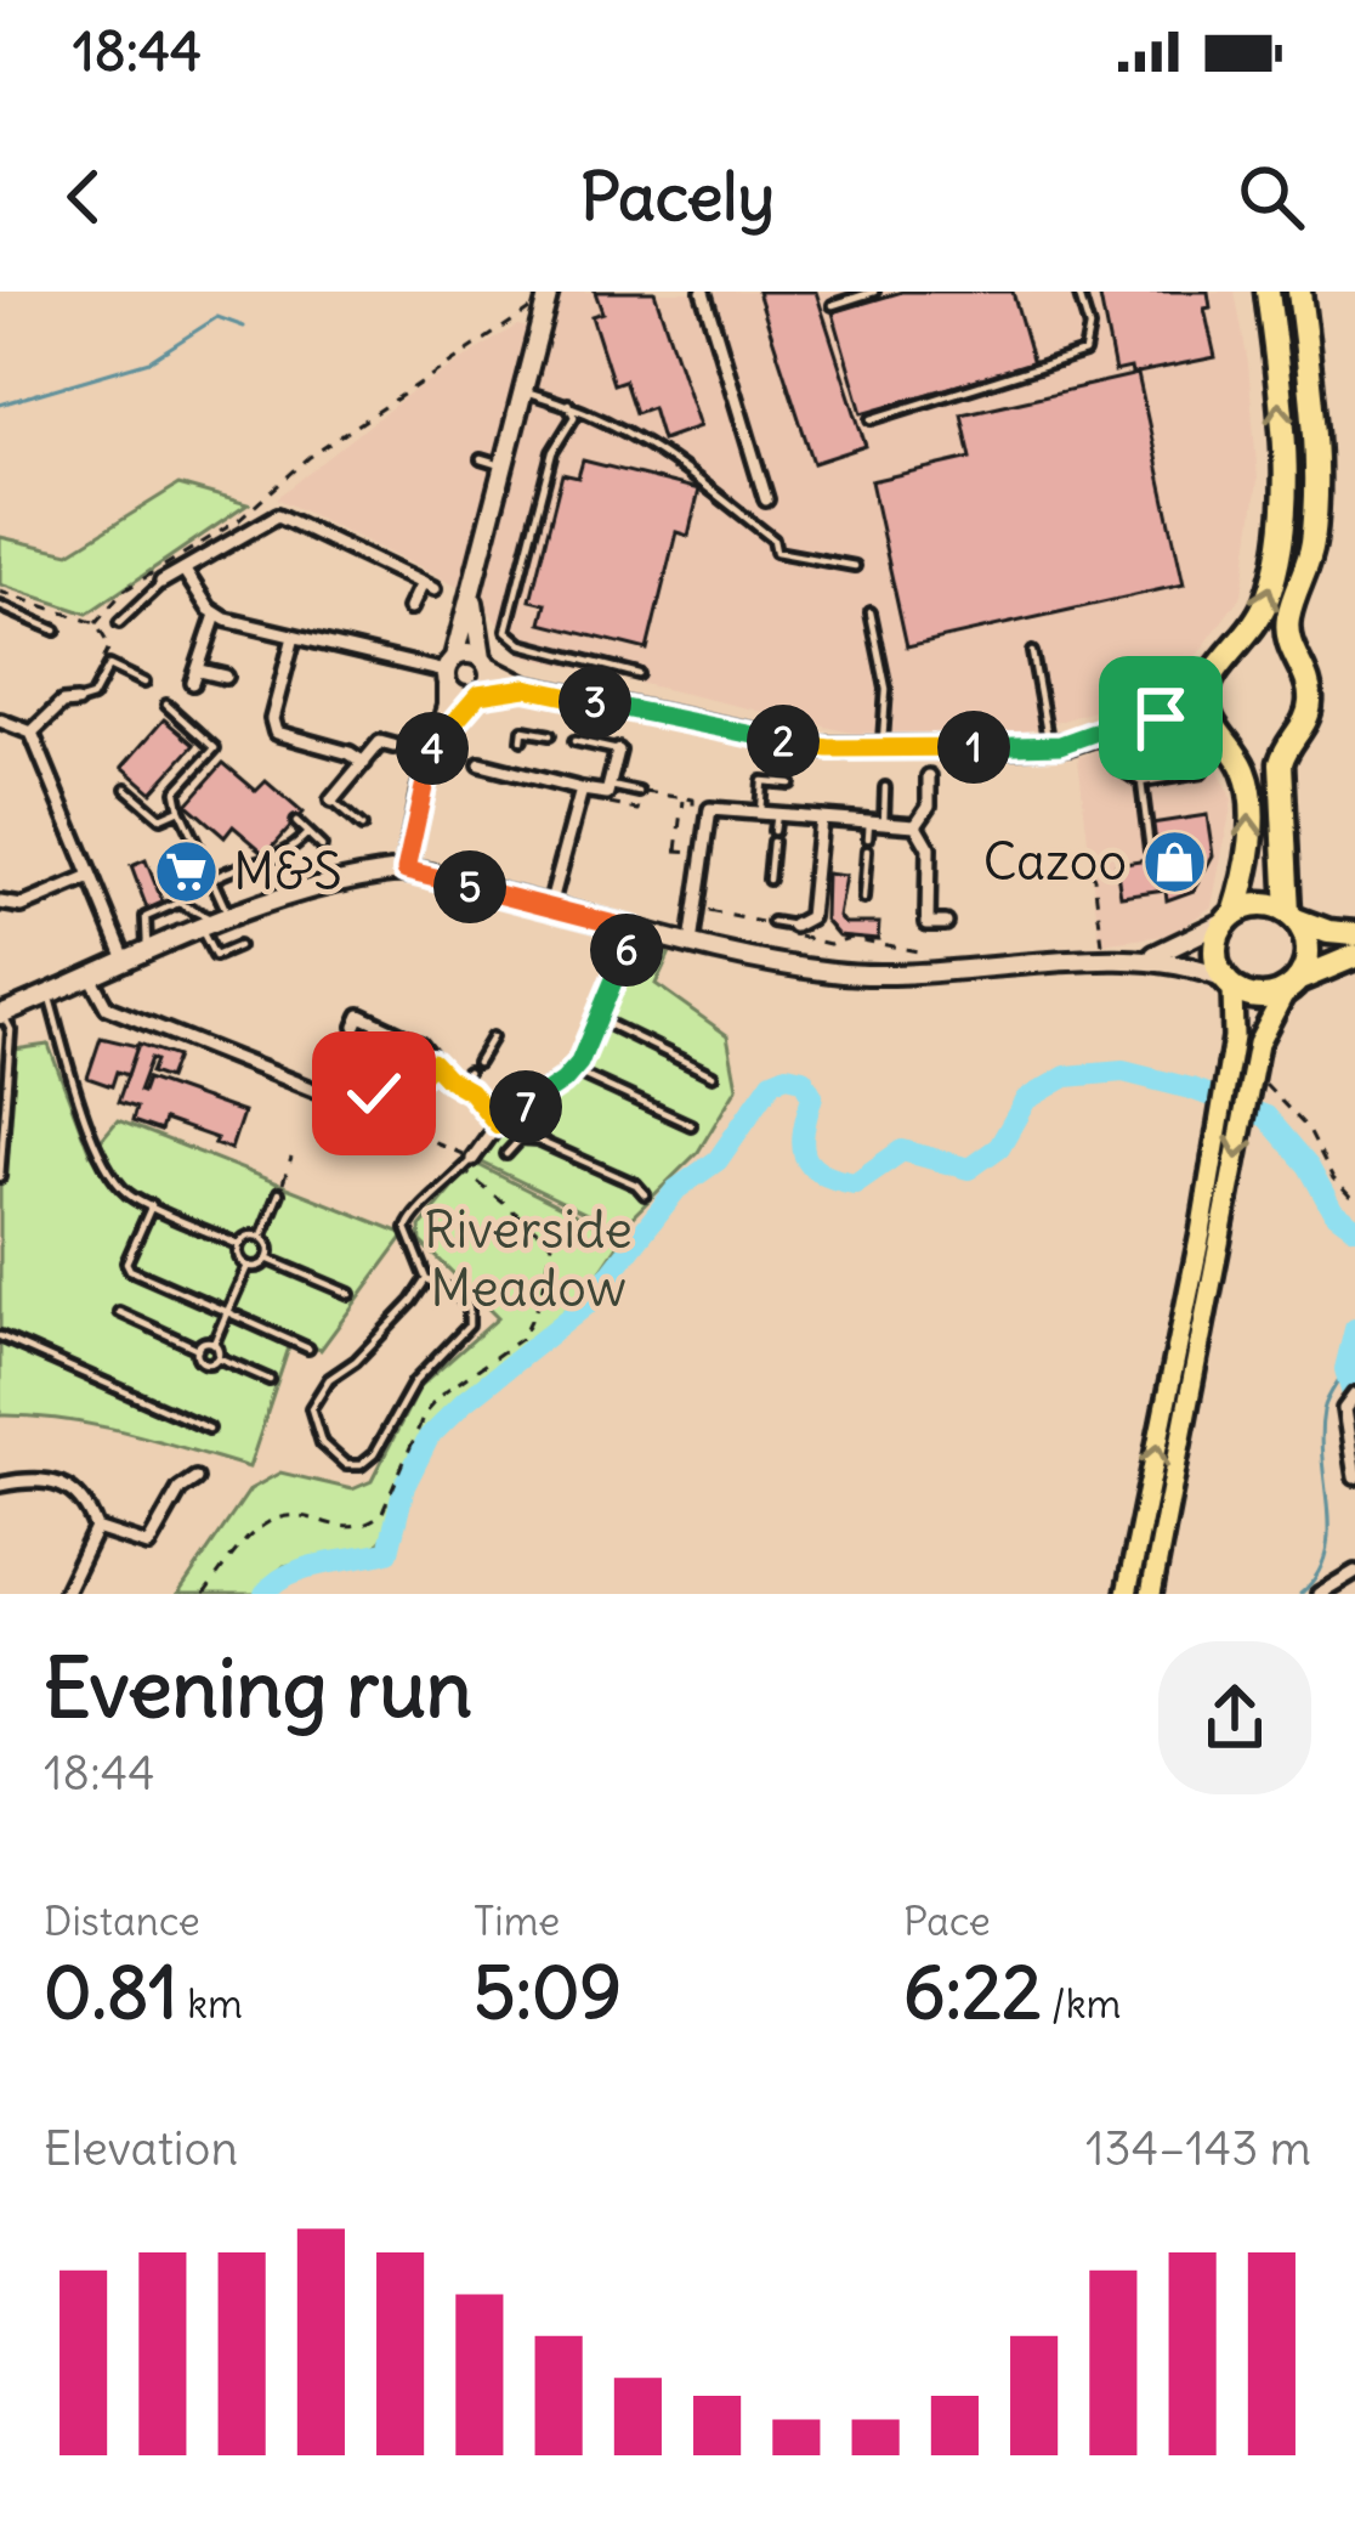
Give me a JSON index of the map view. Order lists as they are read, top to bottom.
{
  "parks": ["Riverside Meadow"],
  "places": {
    "shop": ["Cazoo"],
    "supermarket": ["M&S"]
  },
  "page": {
    "status": "18:44",
    "header": "Pacely",
    "pins": [
      "3",
      "2",
      "1",
      "4",
      "5",
      "6",
      "7"
    ],
    "heading": ["Evening run", "18:44"],
    "stats": [
      ["Distance", "0.81 km"],
      ["Time", "5:09"],
      ["Pace", "6:22 /km"]
    ],
    "chart": ["Elevation", "134–143 m"]
  }
}
